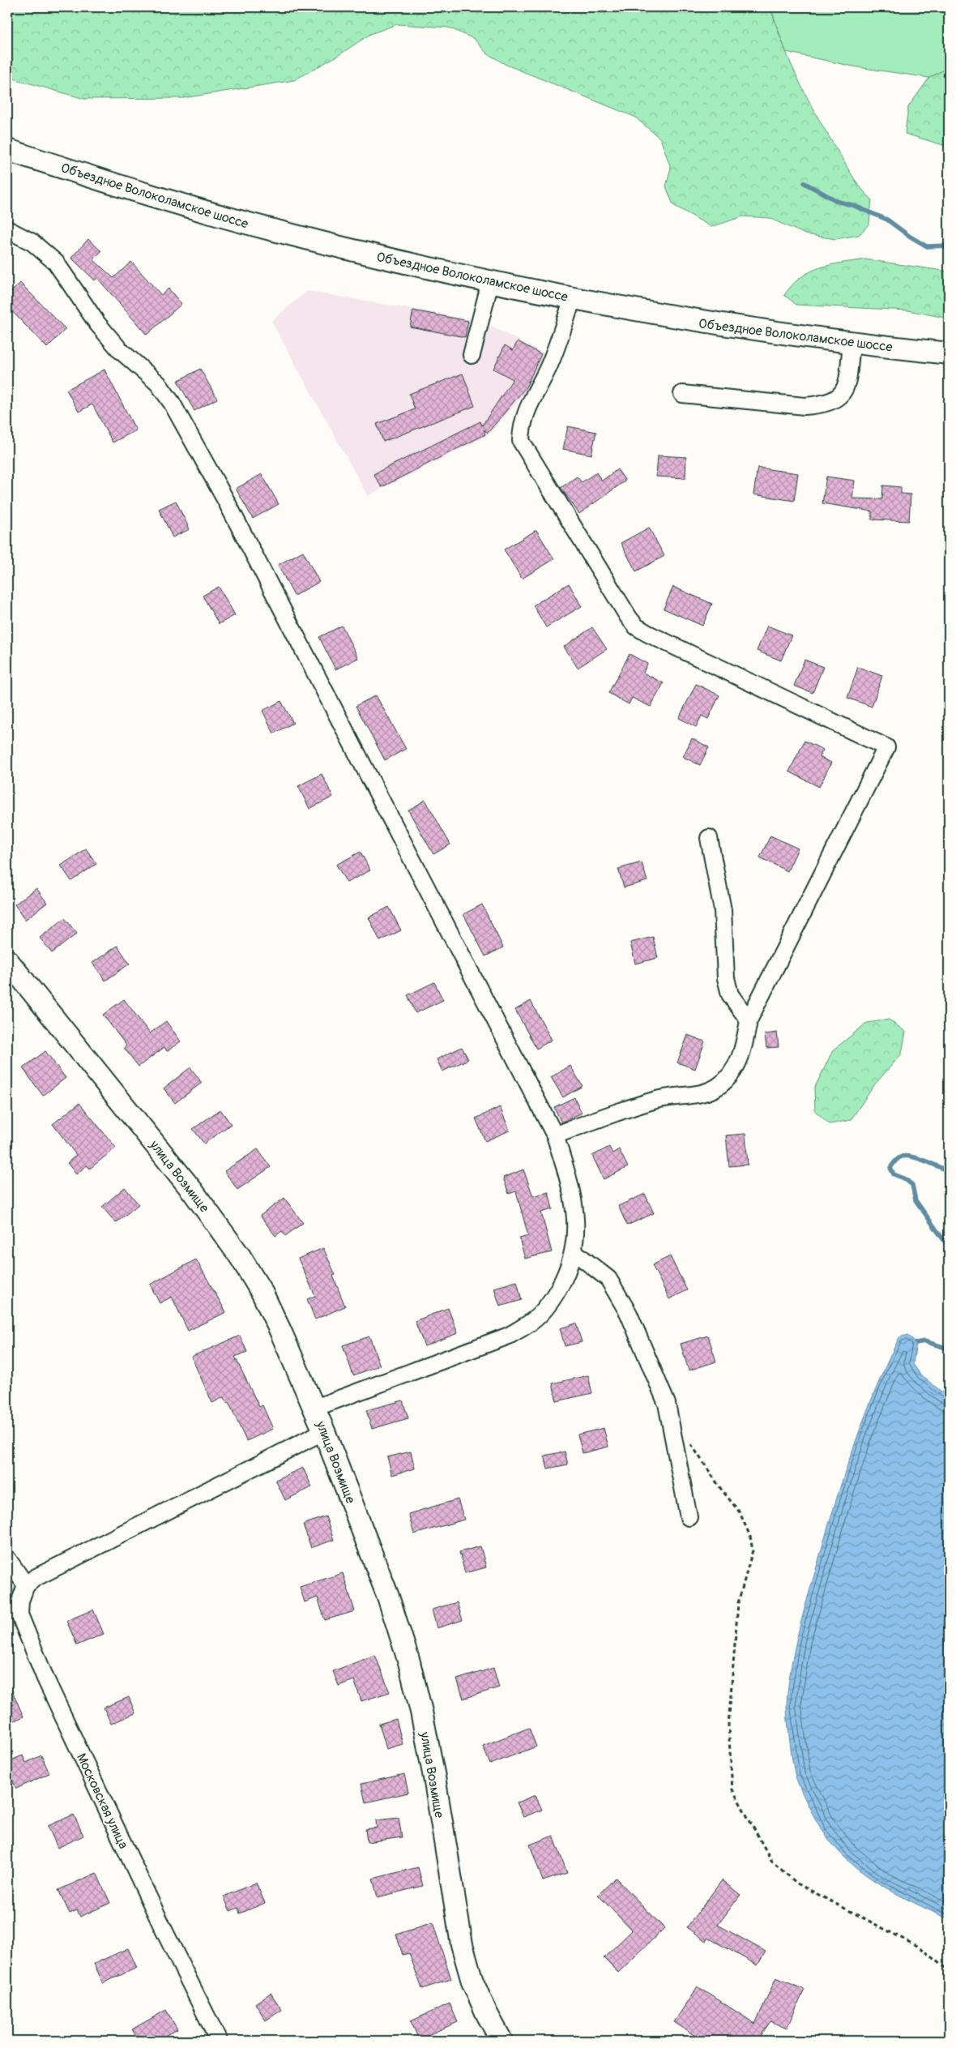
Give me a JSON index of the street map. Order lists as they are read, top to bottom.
{
  "streets": {
    "main road": ["Объездное Волоколамское шоссе", "улица Возмище"],
    "street": ["Московская улица"]
  }
}
